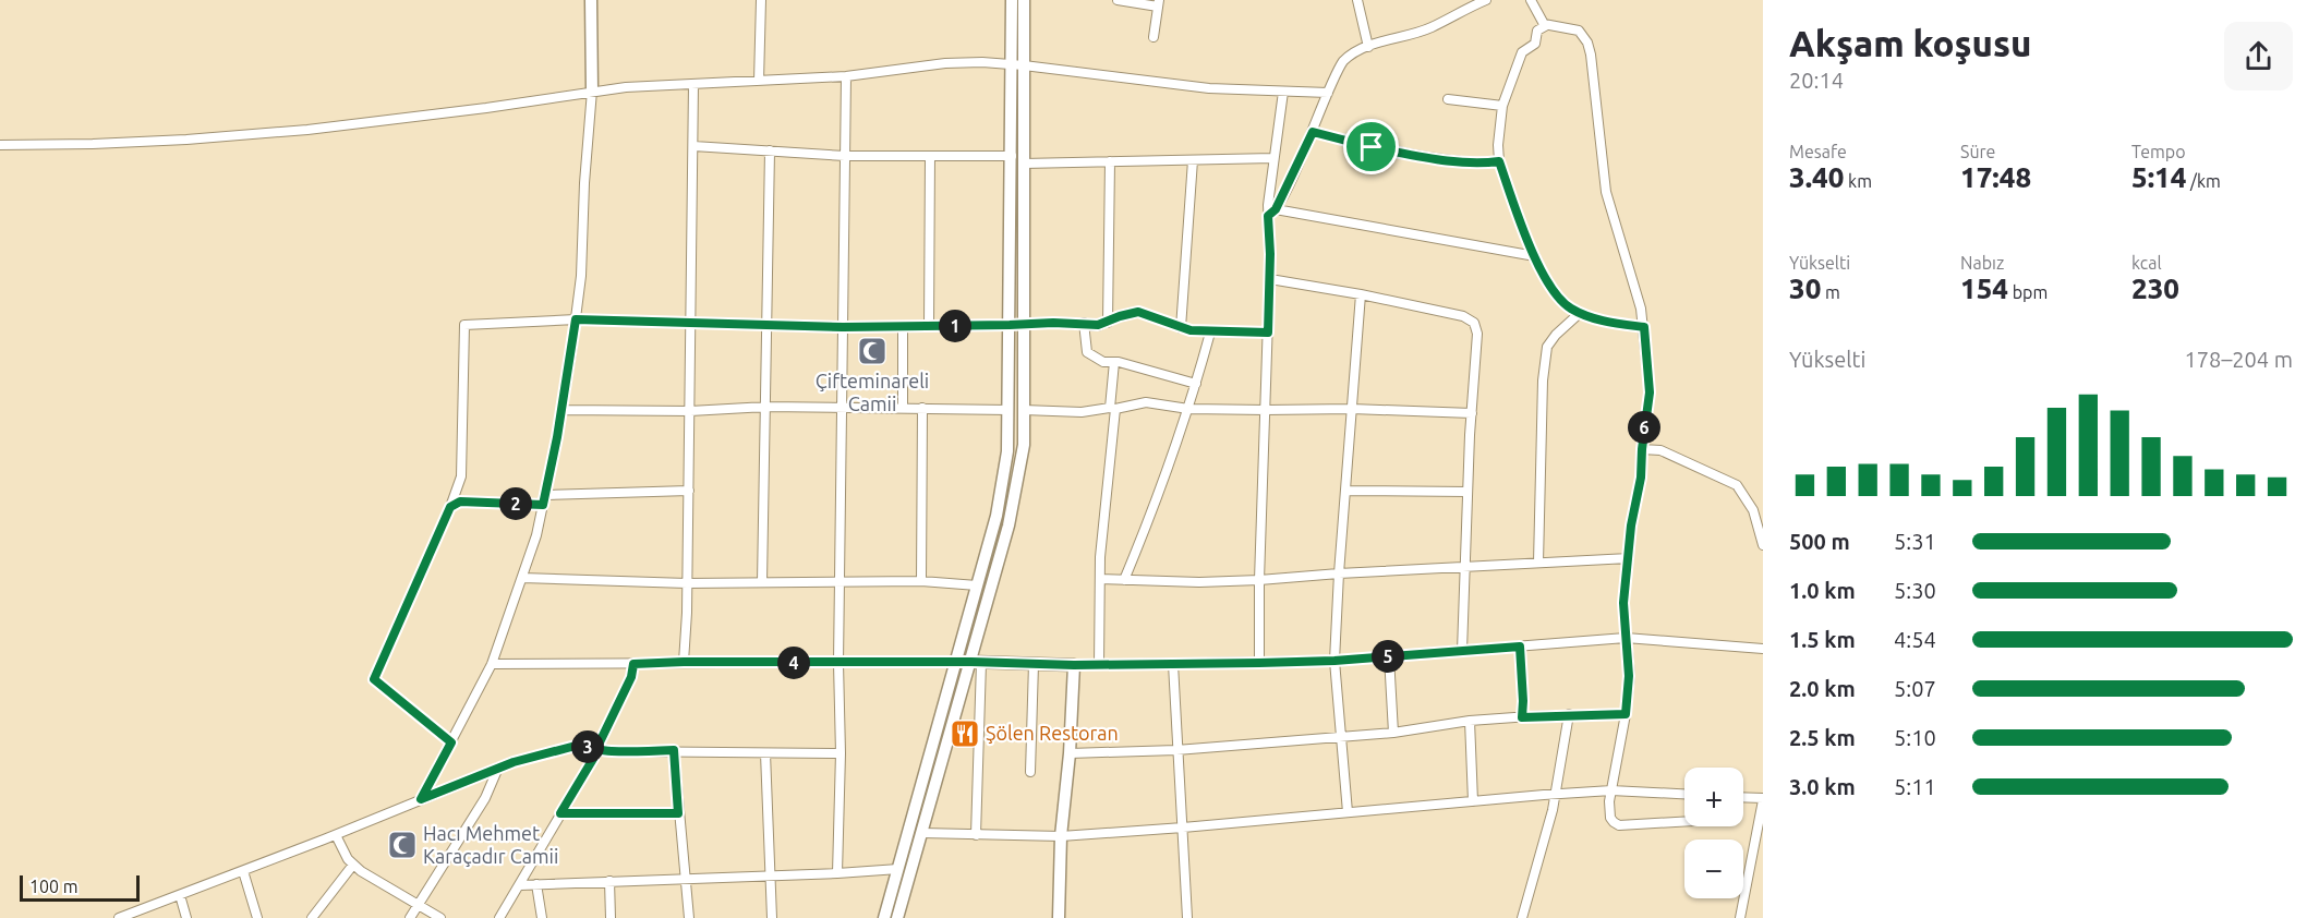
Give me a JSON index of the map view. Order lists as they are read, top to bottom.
{
  "places": {
    "mosque": ["Çifteminareli Camii", "Hacı Mehmet Karaçadır Camii"],
    "restaurant": ["Şölen Restoran"]
  },
  "scale_bar": "100 m",
  "page": {
    "heading": ["Akşam koşusu", "20:14"],
    "stats": [
      ["Mesafe", "3.40 km"],
      ["Süre", "17:48"],
      ["Tempo", "5:14 /km"],
      ["Yükselti", "30 m"],
      ["Nabız", "154 bpm"],
      ["kcal", "230"]
    ],
    "pins": [
      "1",
      "6",
      "2",
      "5",
      "4",
      "3"
    ],
    "chart": ["Yükselti", "178–204 m"],
    "list": [
      {
        "name": "500 m",
        "note": "5:31"
      },
      {
        "name": "1.0 km",
        "note": "5:30"
      },
      {
        "name": "1.5 km",
        "note": "4:54"
      },
      {
        "name": "2.0 km",
        "note": "5:07"
      },
      {
        "name": "2.5 km",
        "note": "5:10"
      },
      {
        "name": "3.0 km",
        "note": "5:11"
      }
    ],
    "map_buttons": ["+", "−"],
    "scale": "100 m"
  }
}
